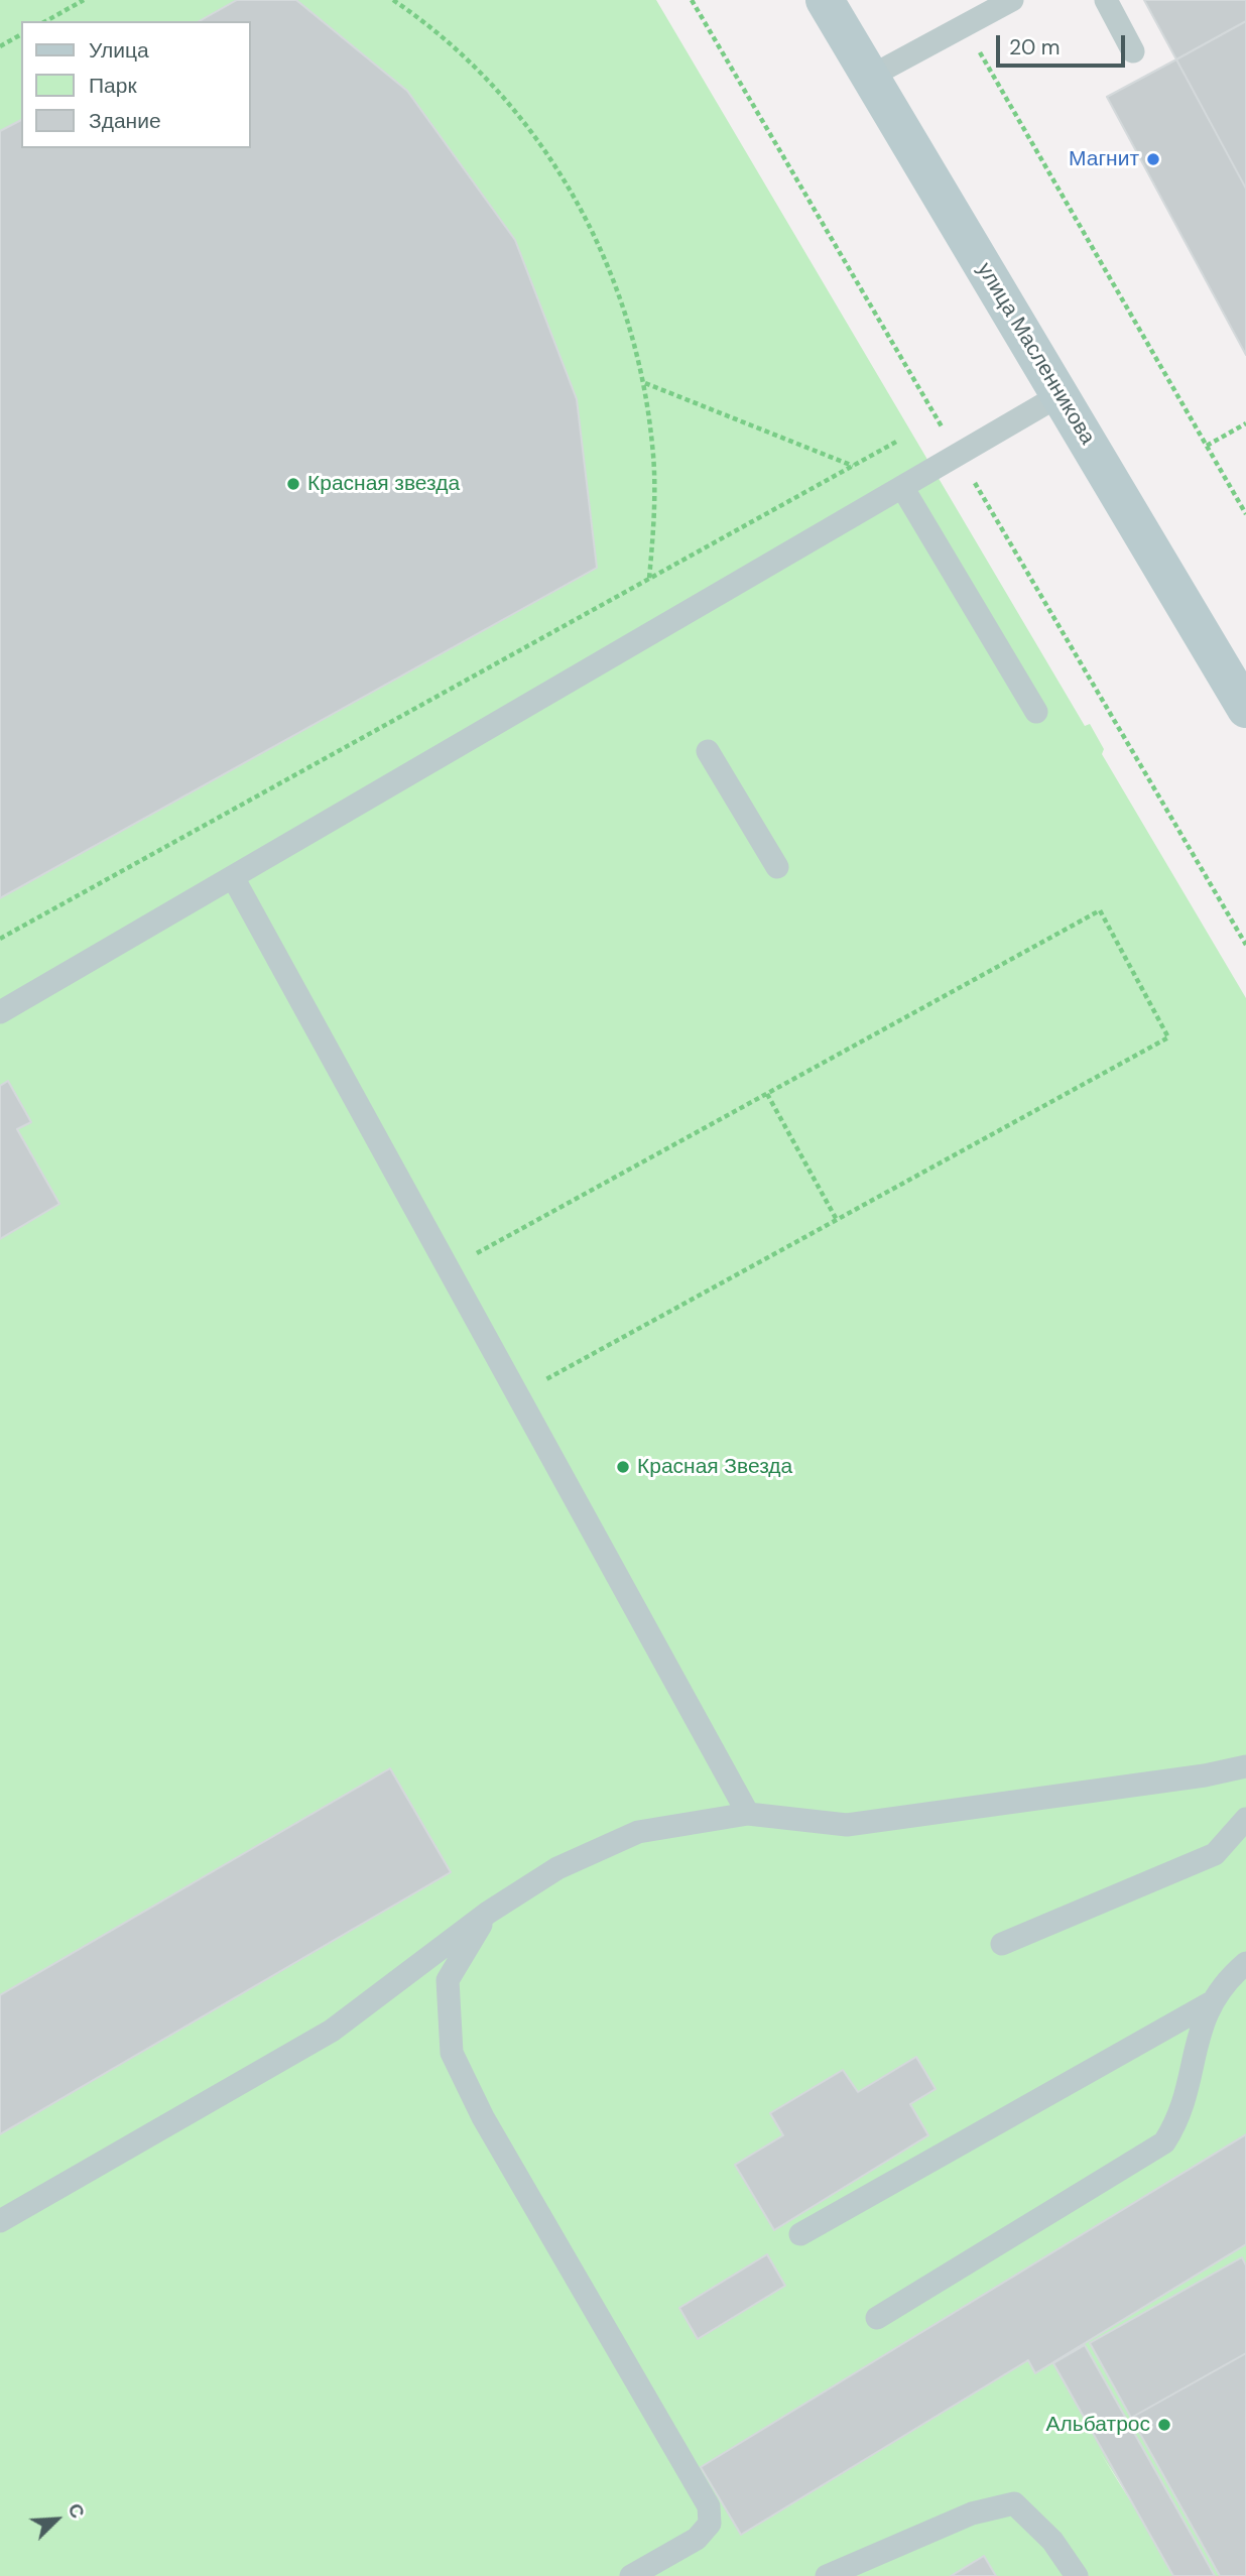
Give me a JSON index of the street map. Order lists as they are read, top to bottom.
{
  "streets": {
    "main road": ["улица Масленникова"]
  },
  "places": [
    "Магнит",
    "Красная звезда",
    "Красная Звезда",
    "Альбатрос"
  ],
  "legend": ["Улица", "Парк", "Здание"],
  "scale_bar": "20 m",
  "north": "top right"
}
